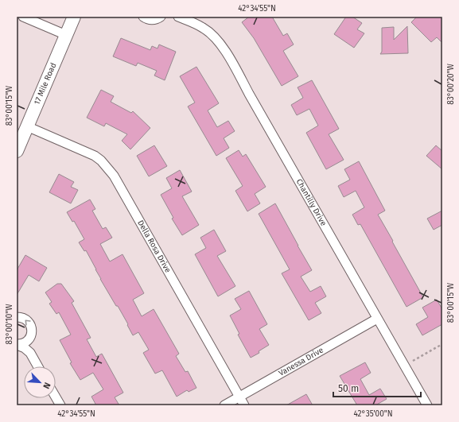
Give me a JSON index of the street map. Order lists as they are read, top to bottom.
{
  "streets": {
    "street": [
      "17 Mile Road",
      "Chantilly Drive",
      "Della Rosa Drive",
      "Vanessa Drive"
    ]
  },
  "crossings": [
    ["17 Mile Road", "Della Rosa Drive"],
    ["Chantilly Drive", "Vanessa Drive"],
    ["Della Rosa Drive", "Vanessa Drive"]
  ],
  "scale_bar": "50 m",
  "north": "bottom right",
  "coordinates": [
    "42°34'55\"N",
    "83°00'20\"W",
    "83°00'15\"W",
    "83°00'10\"W",
    "42°35'00\"N"
  ]
}
